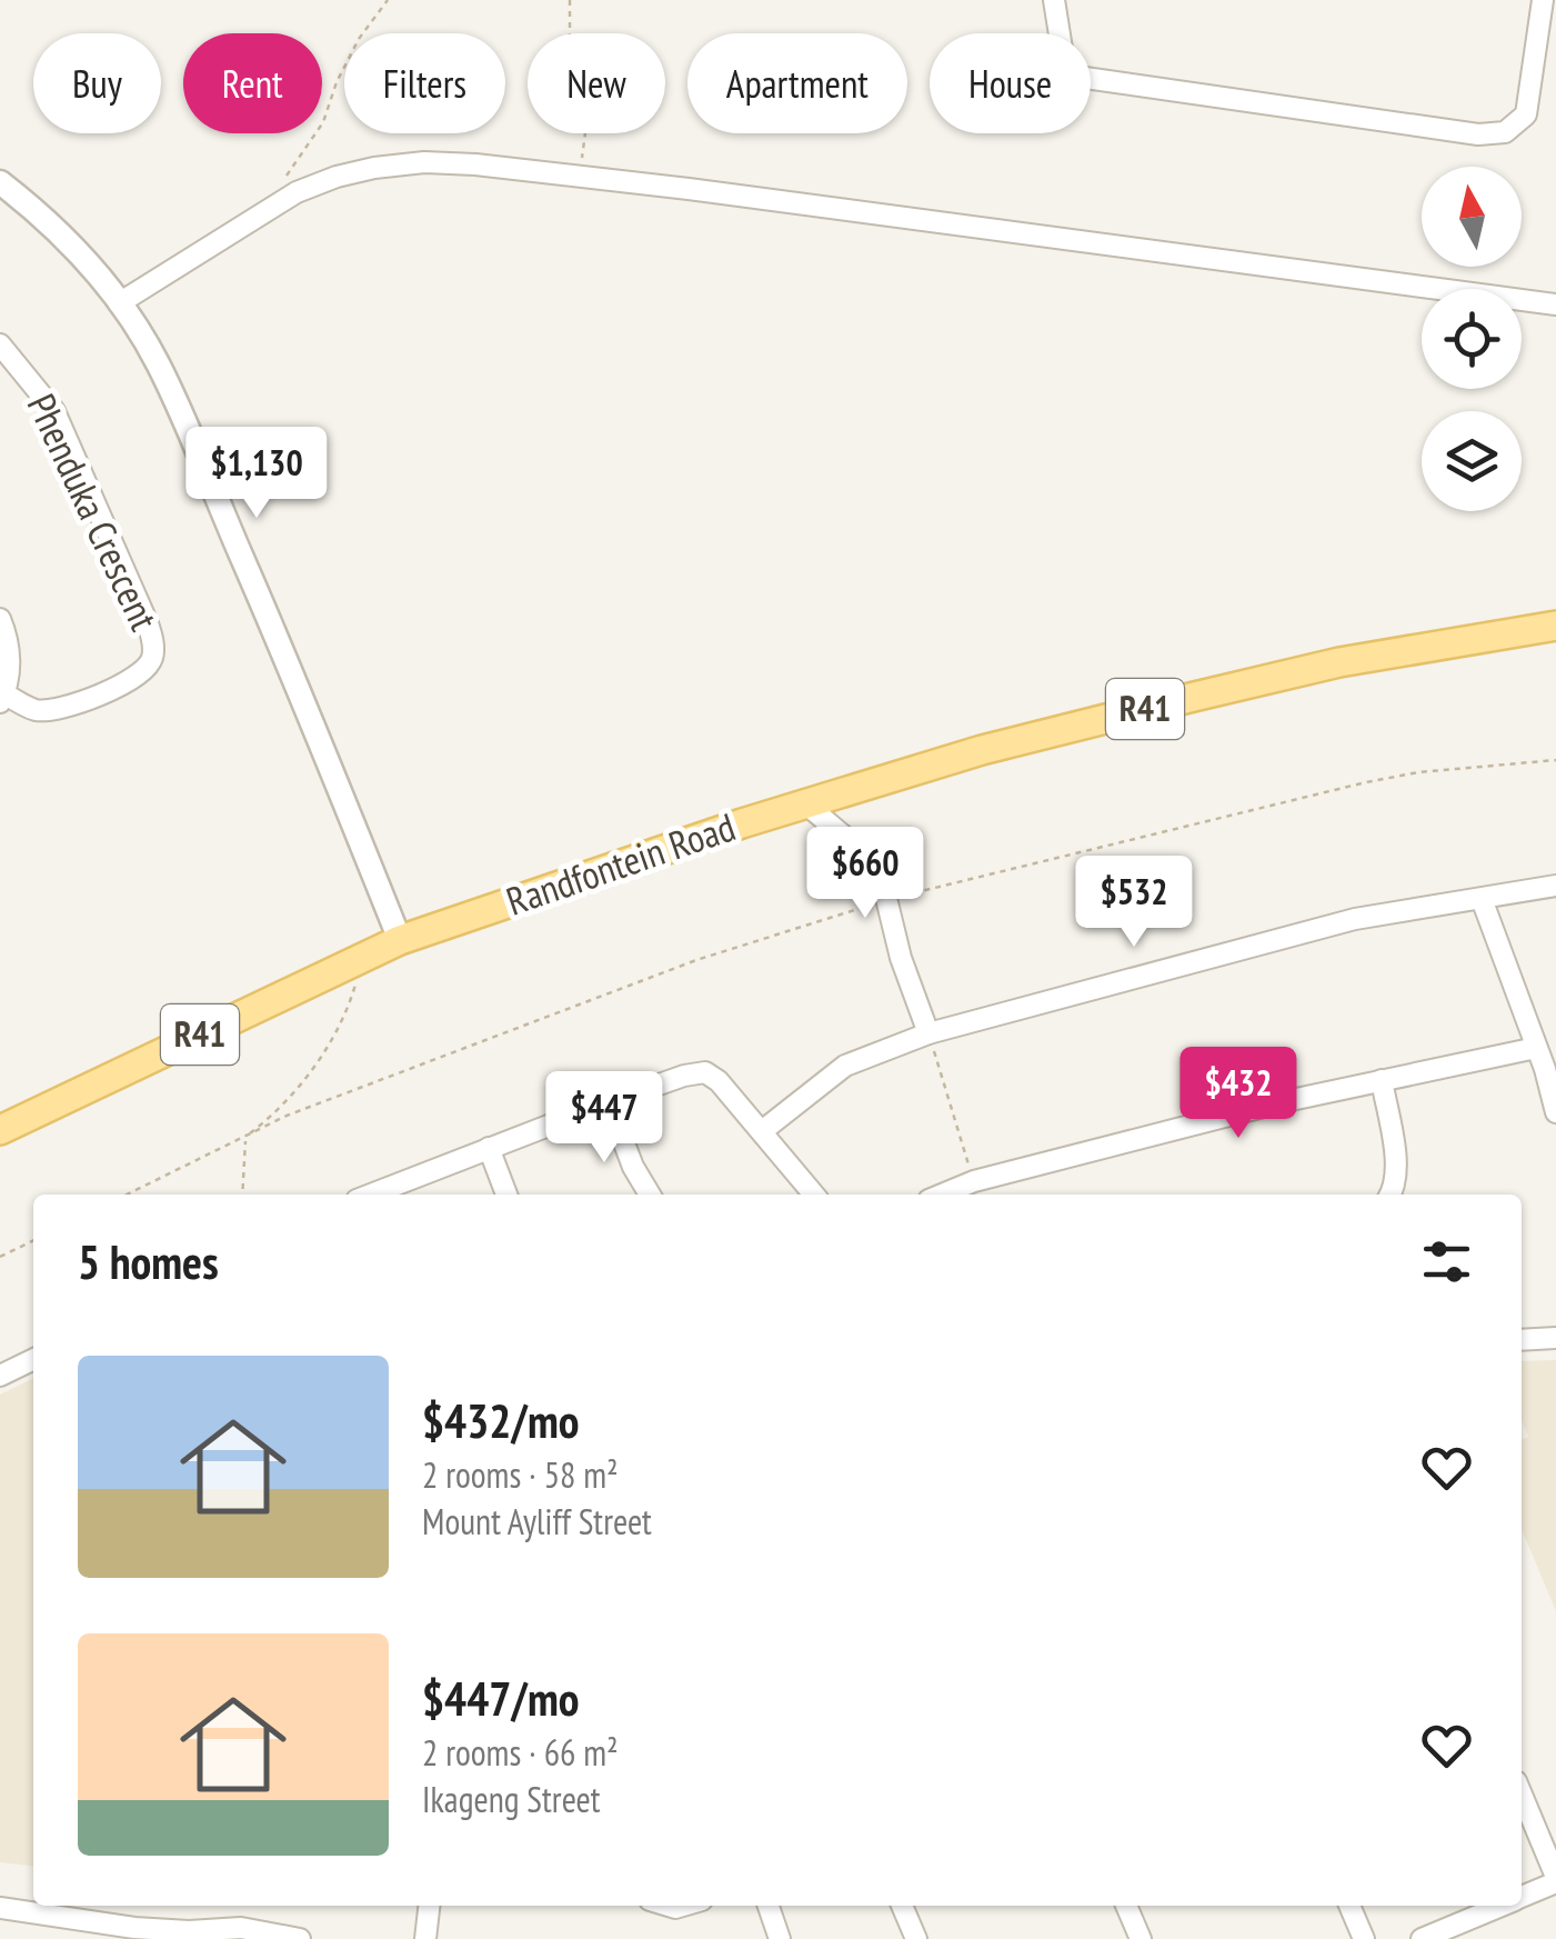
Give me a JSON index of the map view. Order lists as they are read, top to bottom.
{
  "streets": {
    "main road": ["R41", "Randfontein Road"],
    "street": ["Phenduka Crescent"]
  },
  "north": "top",
  "page": {
    "chip": [
      "Buy",
      "Rent",
      "Filters",
      "New",
      "Apartment",
      "House"
    ],
    "price": [
      "$1,130",
      "$660",
      "$532",
      "$432",
      "$447"
    ],
    "heading": "5 homes",
    "list": [
      {
        "name": "$432/mo",
        "note": "2 rooms · 58 m² · Mount Ayliff Street"
      },
      {
        "name": "$447/mo",
        "note": "2 rooms · 66 m² · Ikageng Street"
      }
    ]
  }
}
